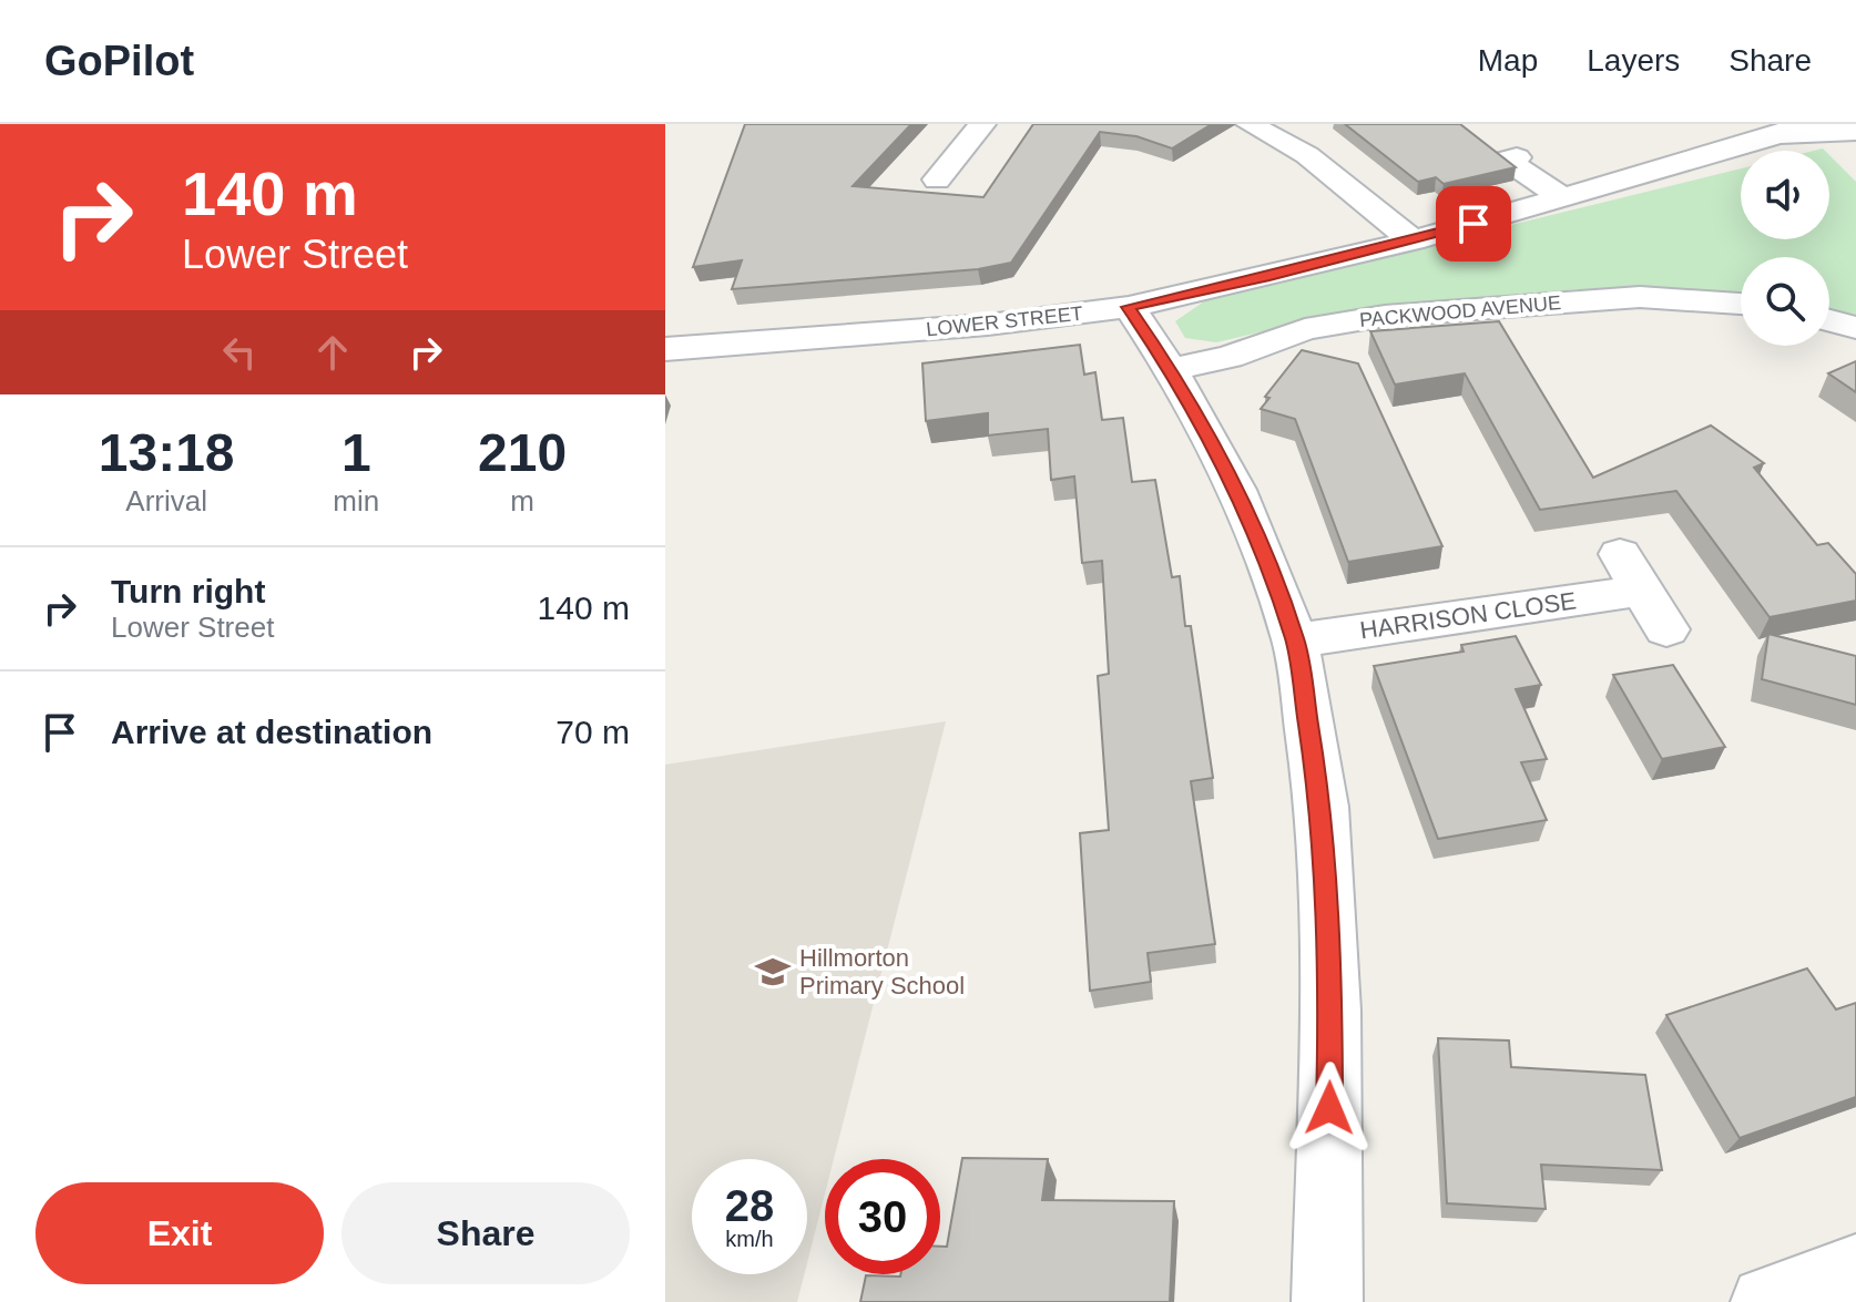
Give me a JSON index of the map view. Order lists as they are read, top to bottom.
{
  "streets": {
    "street": ["PACKWOOD AVENUE", "LOWER STREET", "HARRISON CLOSE"]
  },
  "places": {
    "school or university": ["Hillmorton Primary School"]
  },
  "page": {
    "header": "GoPilot",
    "nav": ["Map", "Layers", "Share"],
    "turn": ["140 m", "Lower Street"],
    "eta": [
      "13:18",
      "Arrival",
      "1",
      "min",
      "210",
      "m"
    ],
    "list": [
      {
        "name": "Turn right",
        "note": "Lower Street",
        "value": "140 m"
      },
      {
        "name": "Arrive at destination",
        "value": "70 m"
      }
    ],
    "speed": "28 km/h",
    "limit": "30",
    "buttons": ["Exit", "Share"]
  }
}
